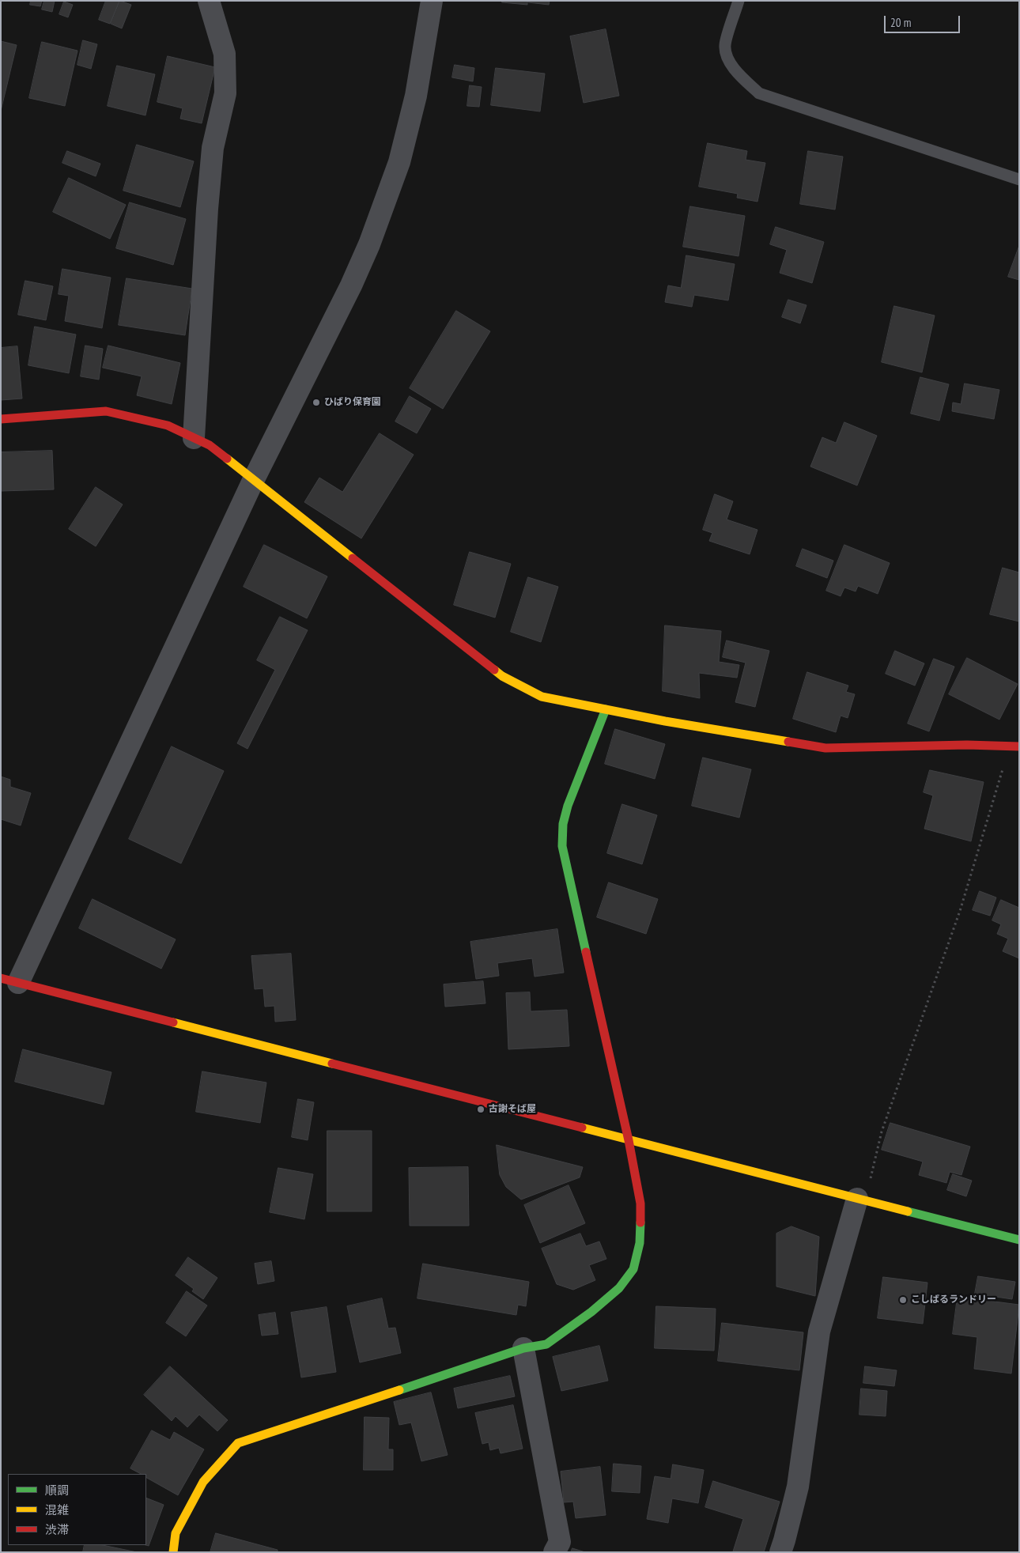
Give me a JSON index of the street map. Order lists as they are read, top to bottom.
{
  "places": ["ひばり保育園", "古謝そば屋", "こしばるランドリー"],
  "legend": ["順調", "混雑", "渋滞"],
  "scale_bar": "20 m"
}
